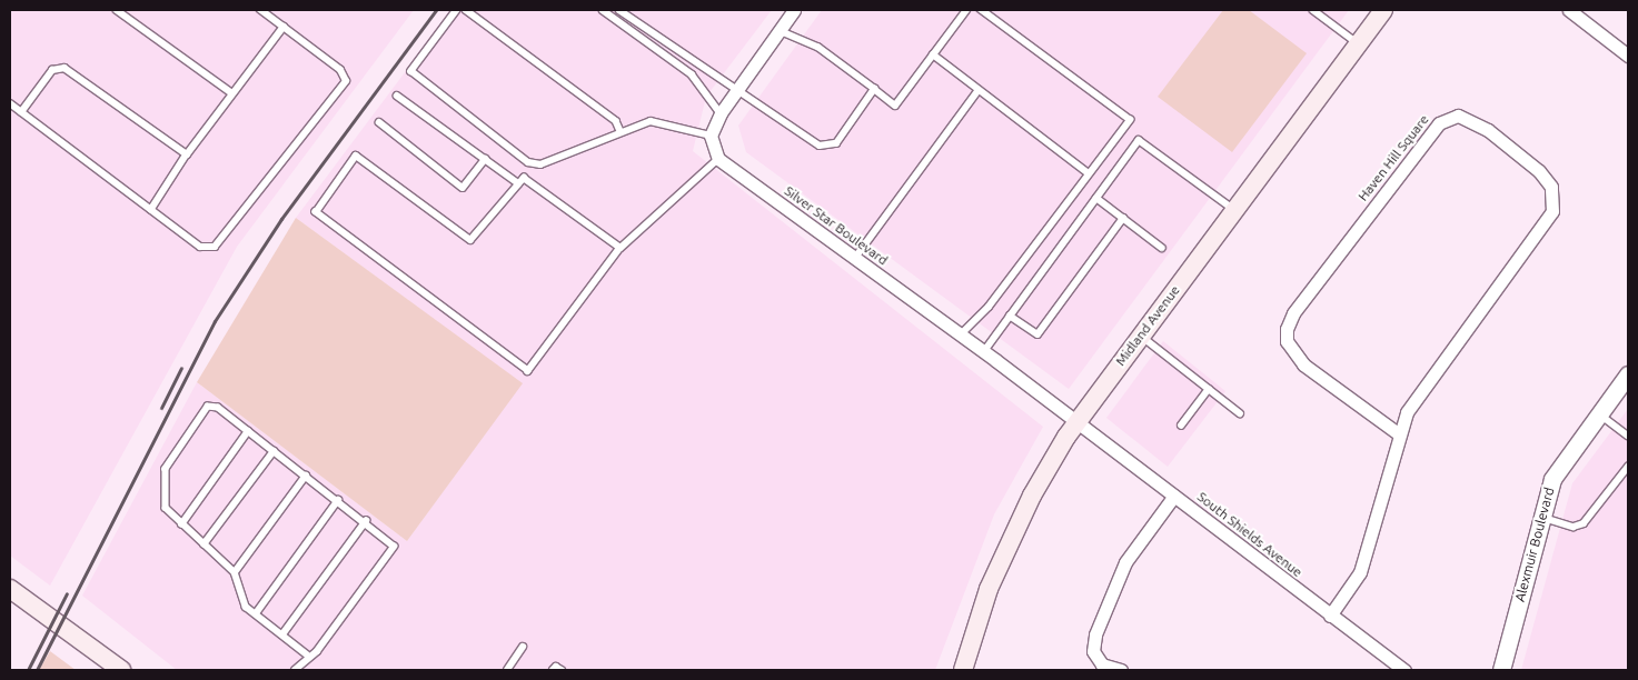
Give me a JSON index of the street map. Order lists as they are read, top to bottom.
{
  "streets": {
    "main road": ["Midland Avenue"],
    "street": [
      "Haven Hill Square",
      "Silver Star Boulevard",
      "South Shields Avenue",
      "Alexmuir Boulevard"
    ]
  },
  "crossings": [
    ["Haven Hill Square", "South Shields Avenue"],
    ["Silver Star Boulevard", "Midland Avenue"],
    ["Silver Star Boulevard", "South Shields Avenue"],
    ["Midland Avenue", "South Shields Avenue"]
  ]
}
